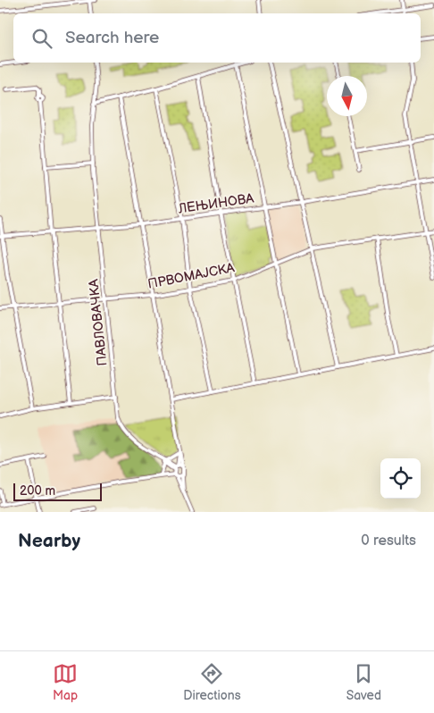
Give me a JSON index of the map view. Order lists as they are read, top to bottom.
{
  "streets": {
    "street": ["ЛЕЊИНОВА", "ПРВОМАЈСКА", "ПАВЛОВАЧКА"]
  },
  "crossings": [
    ["ЛЕЊИНОВА", "ПАВЛОВАЧКА"],
    ["ПРВОМАЈСКА", "ПАВЛОВАЧКА"]
  ],
  "scale_bar": "200 m",
  "north": "bottom",
  "page": {
    "search": "Search here",
    "scale": "200 m",
    "heading": ["Nearby", "0 results"],
    "nav": ["Map", "Directions", "Saved"]
  }
}
